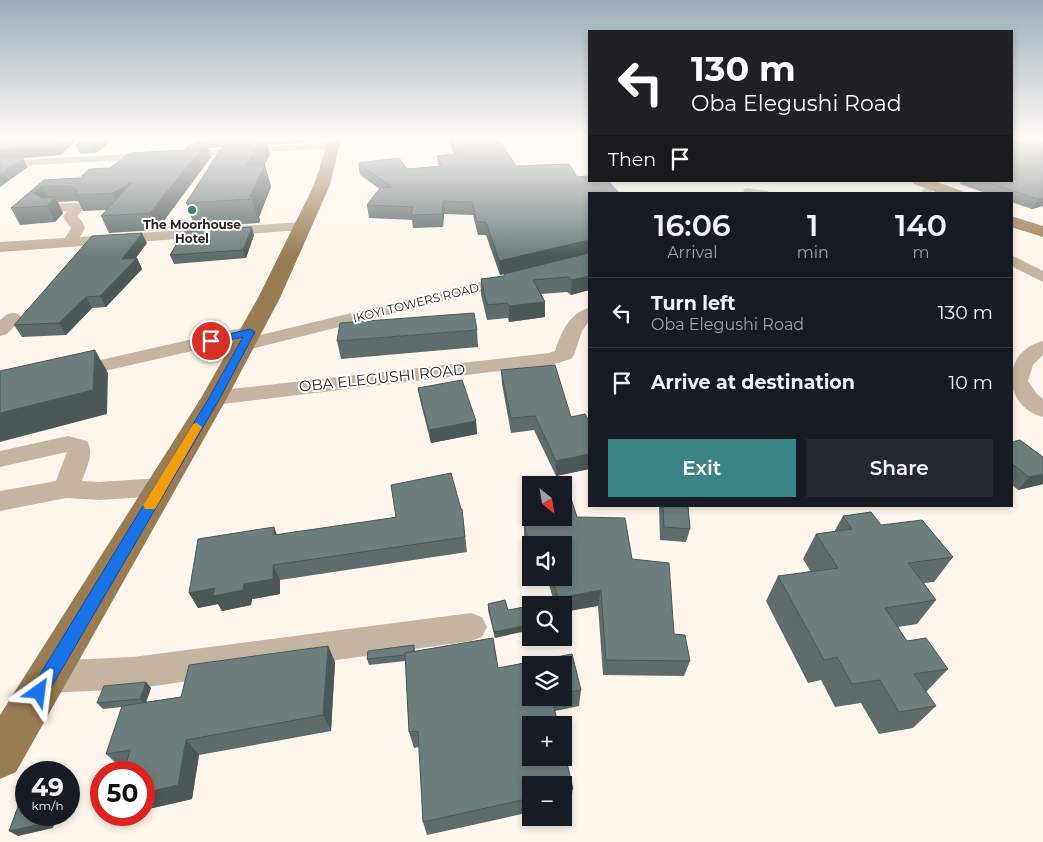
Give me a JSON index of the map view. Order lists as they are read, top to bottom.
{
  "streets": {
    "street": ["IKOYI TOWERS ROAD", "OBA ELEGUSHI ROAD"]
  },
  "places": ["The Moorhouse Hotel"],
  "north": "bottom right",
  "page": {
    "turn": ["130 m", "Oba Elegushi Road"],
    "then": "Then",
    "eta": [
      "16:06",
      "Arrival",
      "1",
      "min",
      "140",
      "m"
    ],
    "list": [
      {
        "name": "Turn left",
        "note": "Oba Elegushi Road",
        "value": "130 m"
      },
      {
        "name": "Arrive at destination",
        "value": "10 m"
      }
    ],
    "buttons": ["Exit", "Share"],
    "map_buttons": ["+", "−"],
    "speed": "49 km/h",
    "limit": "50"
  }
}
